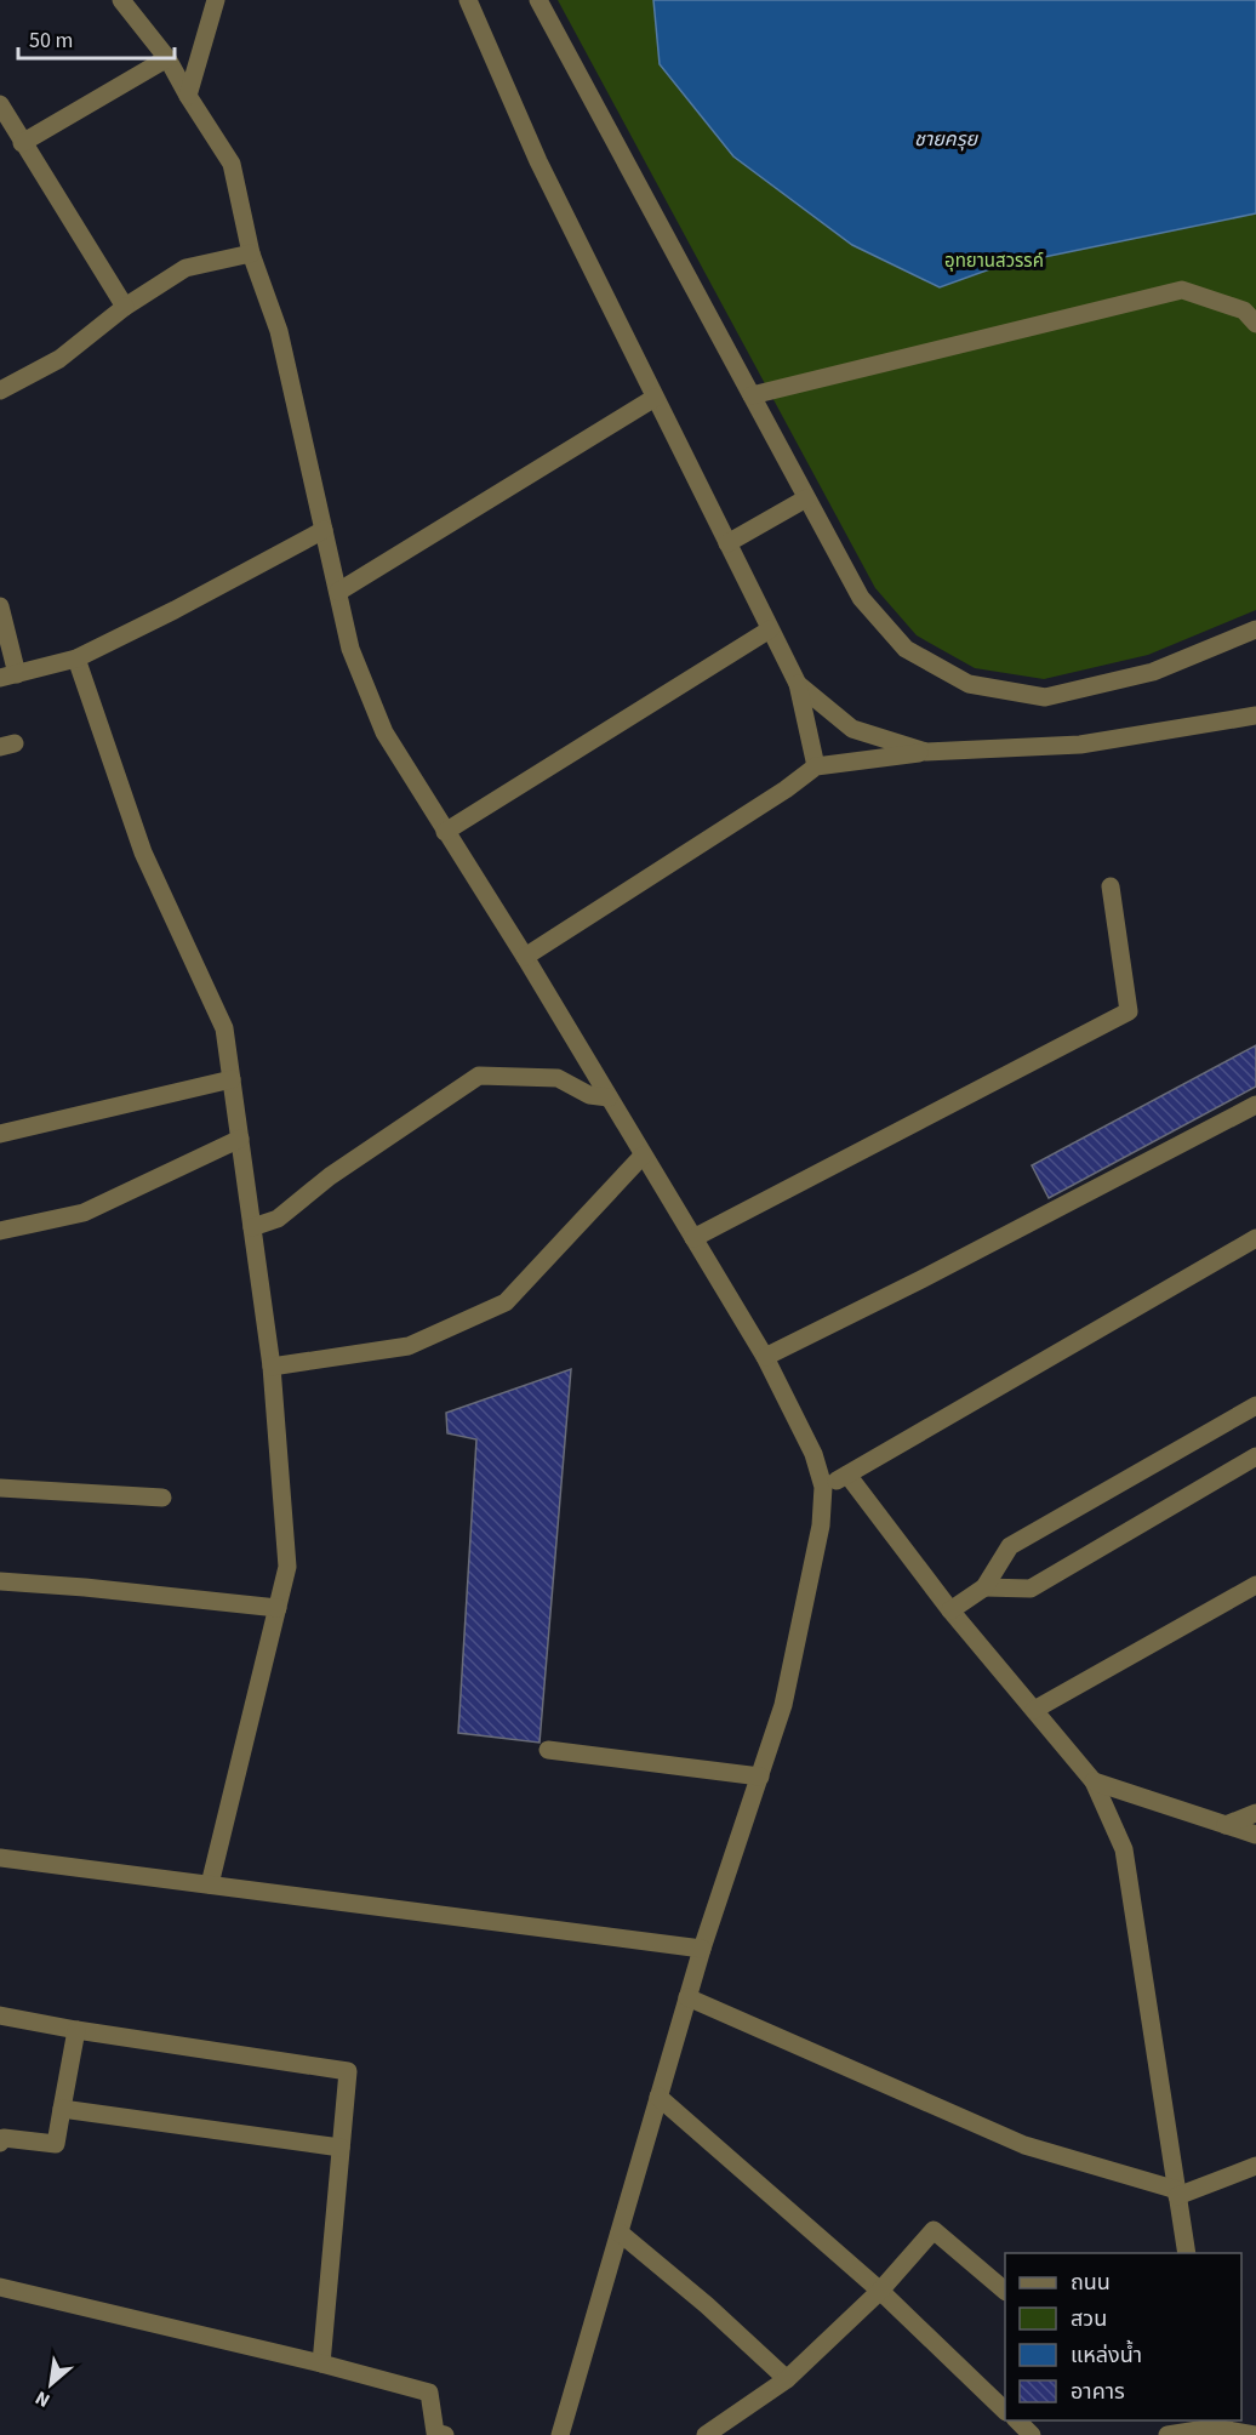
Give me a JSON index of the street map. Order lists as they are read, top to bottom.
{
  "water": ["ชายครุย"],
  "parks": ["อุทยานสวรรค์"],
  "legend": [
    "ถนน",
    "สวน",
    "แหล่งน้ำ",
    "อาคาร"
  ],
  "scale_bar": "50 m",
  "north": "bottom left"
}
